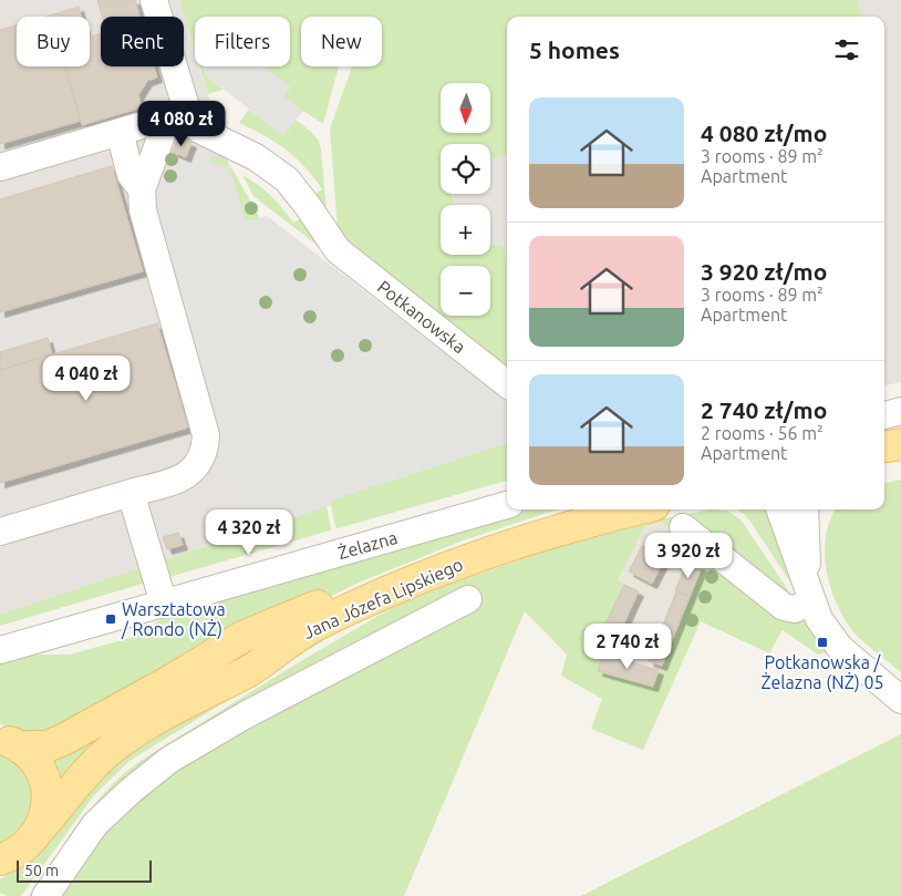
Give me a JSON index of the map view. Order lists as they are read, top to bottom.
{
  "streets": {
    "main road": ["Jana Józefa Lipskiego"],
    "street": ["Potkanowska", "Żelazna"]
  },
  "places": {
    "transit": ["Warsztatowa / Rondo (NŻ)", "Potkanowska / Żelazna (NŻ) 05"]
  },
  "scale_bar": "50 m",
  "north": "bottom",
  "page": {
    "chip": [
      "Buy",
      "Rent",
      "Filters",
      "New"
    ],
    "heading": "5 homes",
    "map_buttons": ["+", "−"],
    "list": [
      {
        "name": "4 080 zł/mo",
        "note": "3 rooms · 89 m² · Apartment"
      },
      {
        "name": "3 920 zł/mo",
        "note": "3 rooms · 89 m² · Apartment"
      },
      {
        "name": "2 740 zł/mo",
        "note": "2 rooms · 56 m² · Apartment"
      }
    ],
    "price": [
      "4 080 zł",
      "4 040 zł",
      "4 320 zł",
      "3 920 zł",
      "2 740 zł"
    ],
    "scale": "50 m"
  }
}
